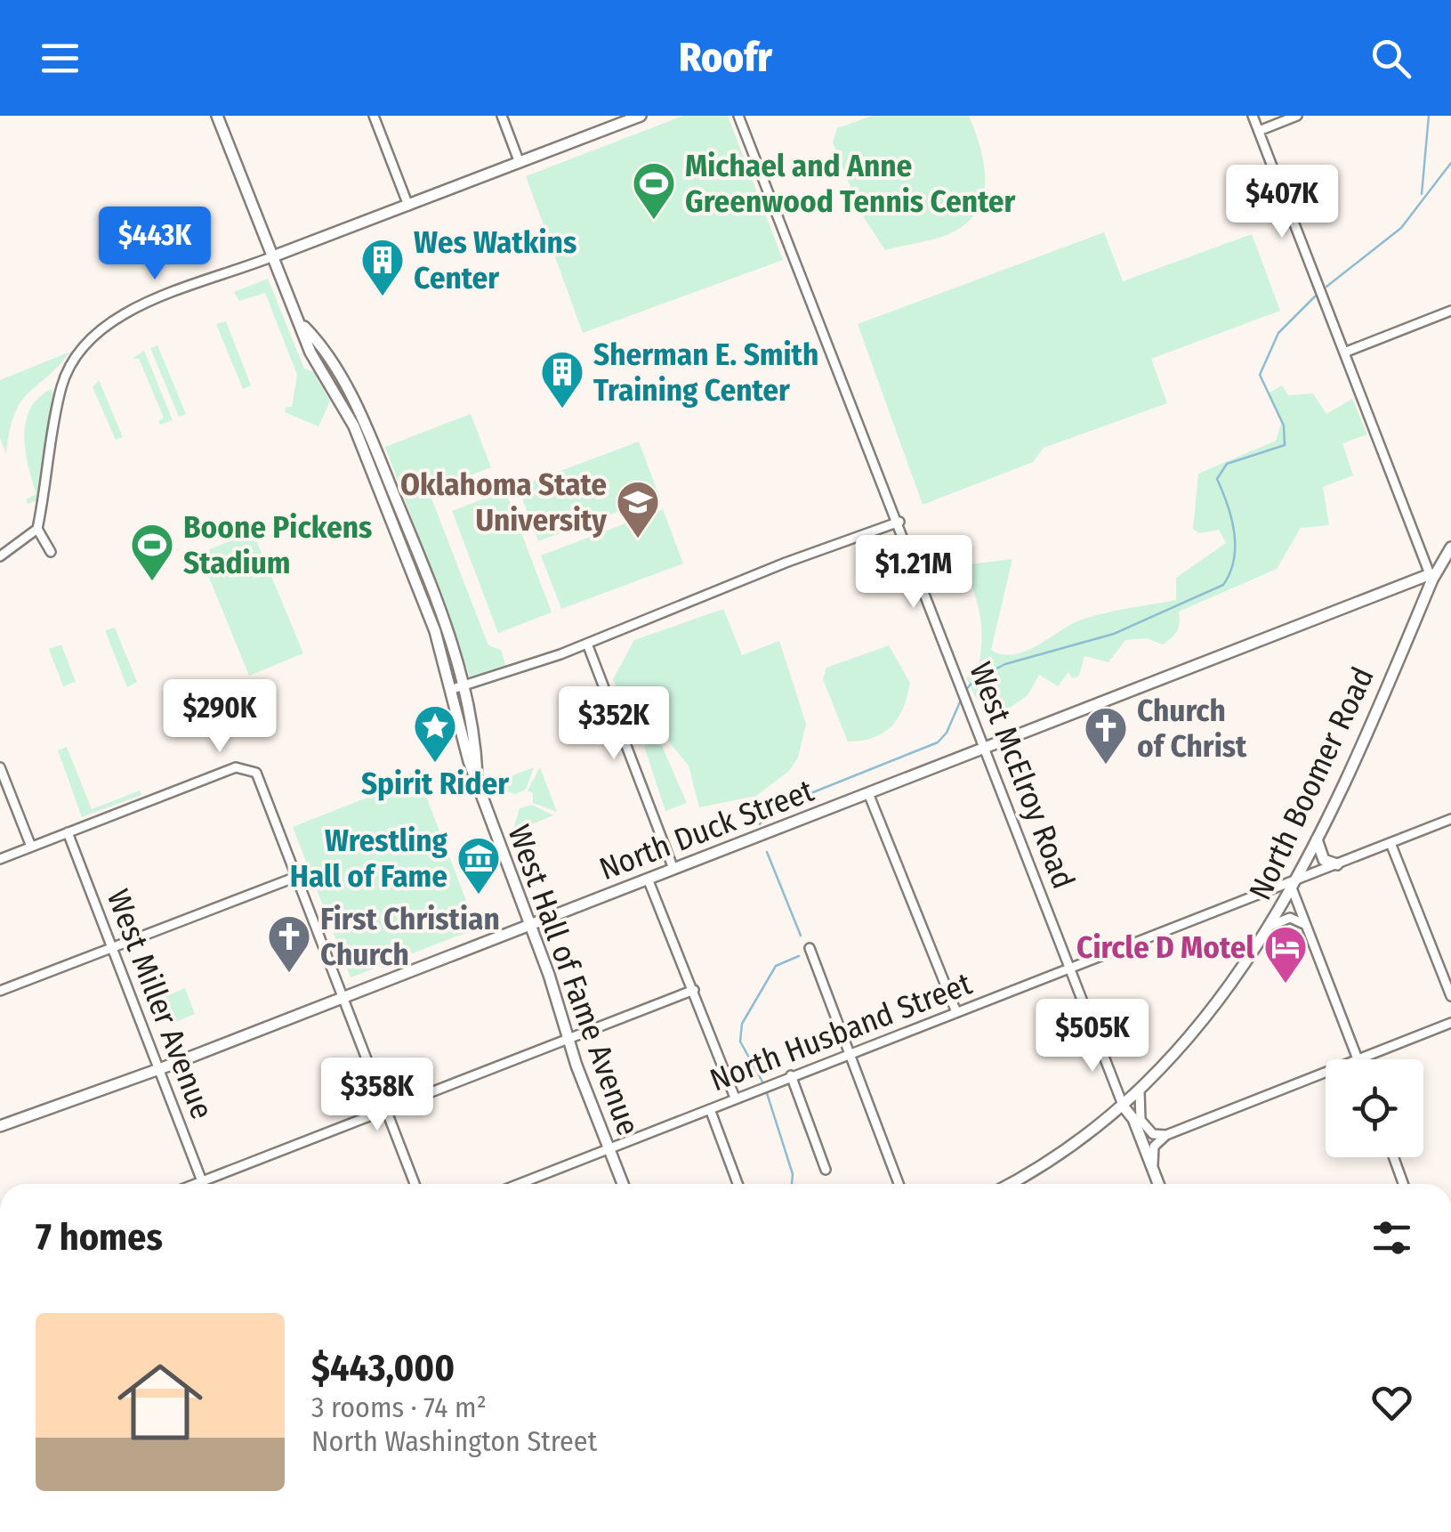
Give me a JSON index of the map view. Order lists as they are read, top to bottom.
{
  "streets": {
    "main road": ["North Boomer Road", "North Duck Street", "West Hall of Fame Avenue"],
    "street": ["West McElroy Road", "West Miller Avenue", "North Husband Street"]
  },
  "crossings": [
    ["West McElroy Road", "North Boomer Road"],
    ["West McElroy Road", "North Duck Street"],
    ["West McElroy Road", "North Husband Street"],
    ["North Boomer Road", "North Duck Street"],
    ["North Boomer Road", "North Husband Street"],
    ["North Duck Street", "West Hall of Fame Avenue"],
    ["North Duck Street", "West Miller Avenue"],
    ["West Hall of Fame Avenue", "North Husband Street"]
  ],
  "places": {
    "sports": ["Michael and Anne Greenwood Tennis Center", "Boone Pickens Stadium"],
    "building": ["Wes Watkins Center", "Sherman E. Smith Training Center"],
    "school or university": ["Oklahoma State University"],
    "place": ["Spirit Rider"],
    "church": ["Church of Christ", "First Christian Church"],
    "museum": ["Wrestling Hall of Fame"],
    "hotel": ["Circle D Motel"]
  },
  "page": {
    "header": "Roofr",
    "price": [
      "$407K",
      "$443K",
      "$1.21M",
      "$290K",
      "$352K",
      "$505K",
      "$358K"
    ],
    "heading": "7 homes",
    "list": [
      {
        "name": "$443,000",
        "note": "3 rooms · 74 m² · North Washington Street"
      }
    ]
  }
}
